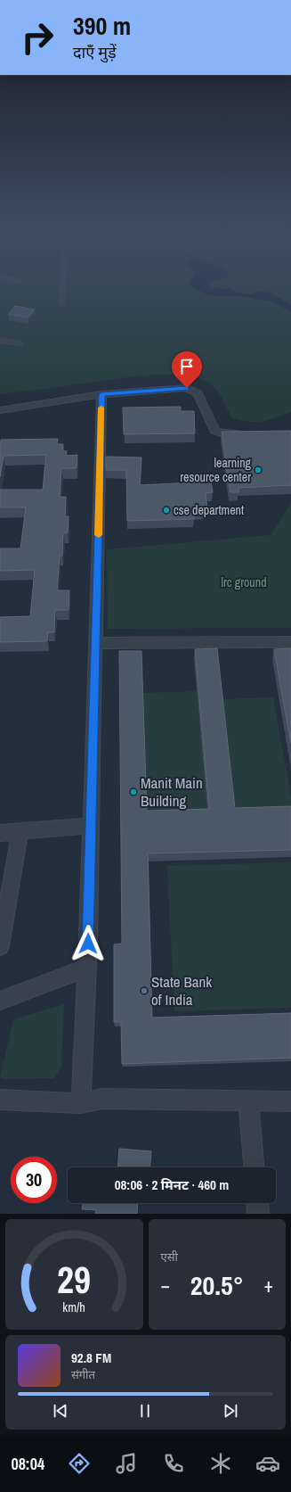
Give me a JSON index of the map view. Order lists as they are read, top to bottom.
{
  "parks": ["lrc ground"],
  "places": [
    "learning resource center",
    "cse department",
    "Manit Main Building",
    "State Bank of India"
  ],
  "page": {
    "turn": ["390 m", "दाएँ मुड़ें"],
    "limit": "30",
    "trip": "08:06 · 2 मिनट · 460 m",
    "tile": "एसी",
    "heat": ["−", "20.5°", "+"],
    "song": ["92.8 FM", "संगीत"],
    "tabs": "08:04",
    "gauge": ["29", "km/h"]
  }
}
